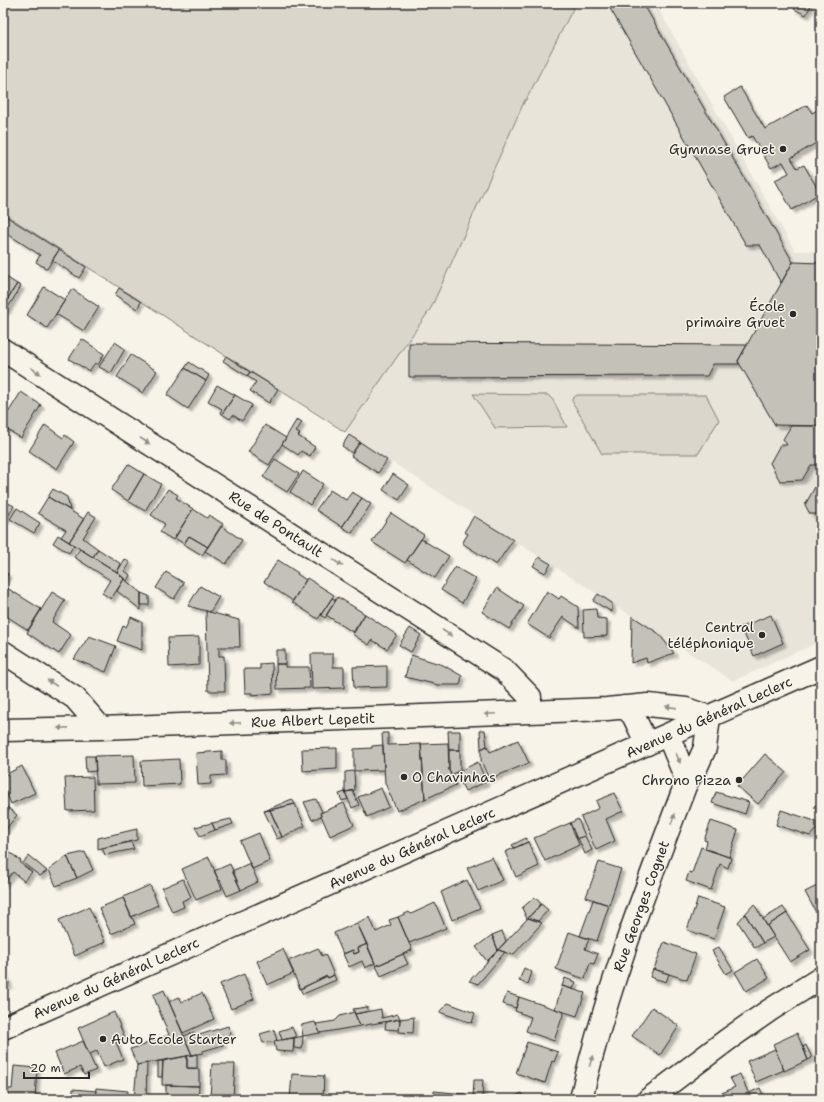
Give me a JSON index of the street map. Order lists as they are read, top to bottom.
{
  "streets": {
    "street": [
      "Rue de Pontault",
      "Avenue du Général Leclerc",
      "Rue Albert Lepetit",
      "Rue Georges Cognet"
    ]
  },
  "crossings": [
    ["Rue de Pontault", "Rue Albert Lepetit"],
    ["Avenue du Général Leclerc", "Rue Albert Lepetit"],
    ["Avenue du Général Leclerc", "Rue Georges Cognet"],
    ["Rue Albert Lepetit", "Rue Georges Cognet"]
  ],
  "one_way": ["Rue de Pontault", "Rue Albert Lepetit", "Rue Georges Cognet"],
  "places": [
    "Gymnase Gruet",
    "École primaire Gruet",
    "Central téléphonique",
    "O Chavinhas",
    "Chrono Pizza",
    "Auto Ecole Starter"
  ],
  "scale_bar": "20 m"
}
